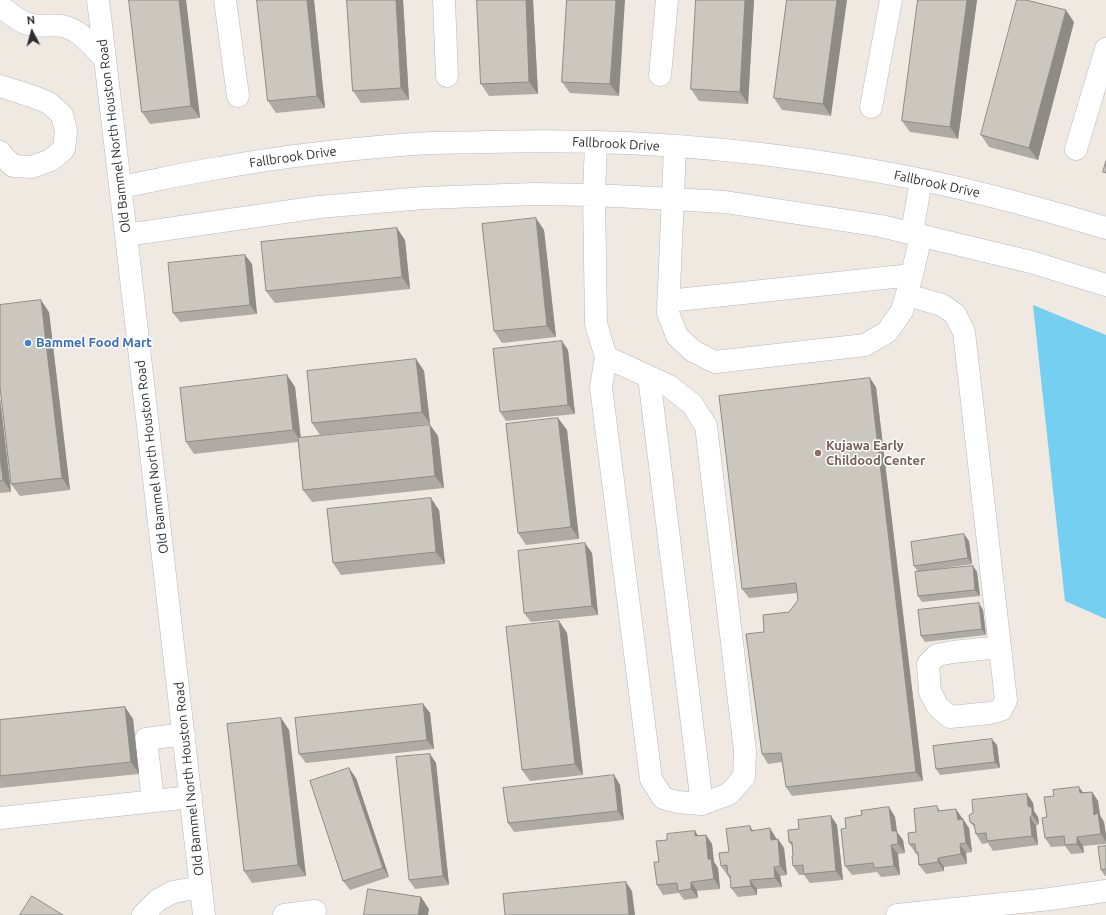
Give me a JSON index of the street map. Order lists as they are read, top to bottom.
{
  "streets": {
    "street": ["Old Bammel North Houston Road", "Fallbrook Drive"]
  },
  "crossings": [
    ["Old Bammel North Houston Road", "Fallbrook Drive"]
  ],
  "places": ["Bammel Food Mart", "Kujawa Early Childood Center"],
  "north": "top"
}
